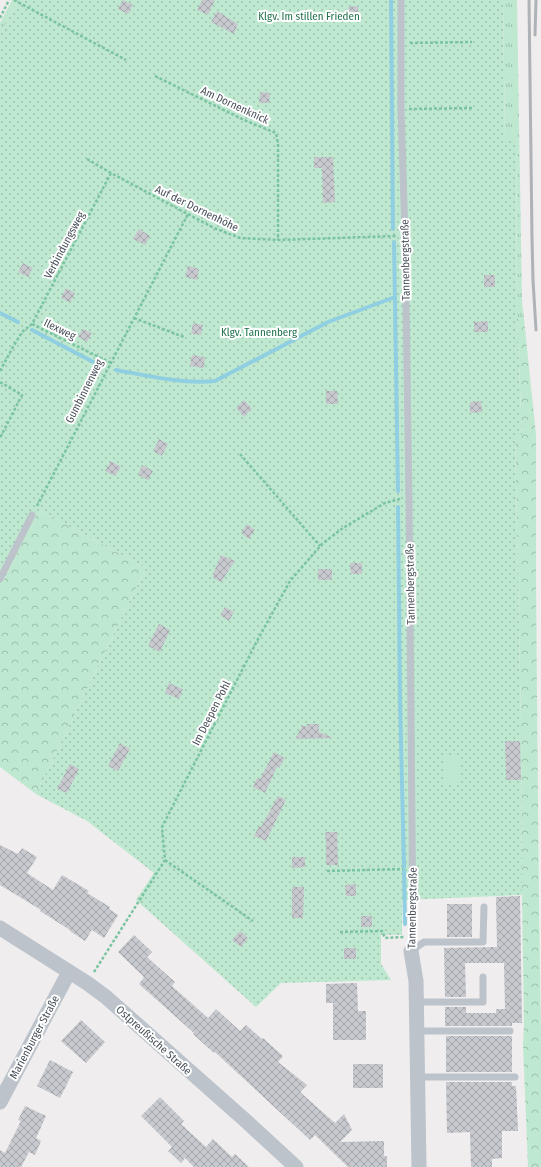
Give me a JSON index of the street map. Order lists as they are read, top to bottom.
{
  "streets": {
    "street": ["Tannenbergstraße", "Marienburger Straße", "Ostpreußische Straße"],
    "path": [
      "Am Dornenknick",
      "Auf der Dornenhöhe",
      "Verbindungsweg",
      "Ilexweg",
      "Gumbinnenweg",
      "Im Deepen Pohl"
    ]
  },
  "crossings": [
    ["Am Dornenknick", "Auf der Dornenhöhe"],
    ["Auf der Dornenhöhe", "Verbindungsweg"],
    ["Auf der Dornenhöhe", "Tannenbergstraße"],
    ["Auf der Dornenhöhe", "Gumbinnenweg"],
    ["Verbindungsweg", "Ilexweg"],
    ["Tannenbergstraße", "Im Deepen Pohl"],
    ["Ilexweg", "Gumbinnenweg"],
    ["Marienburger Straße", "Ostpreußische Straße"]
  ],
  "parks": ["Klgv. Im stillen Frieden", "Klgv. Tannenberg"]
}
